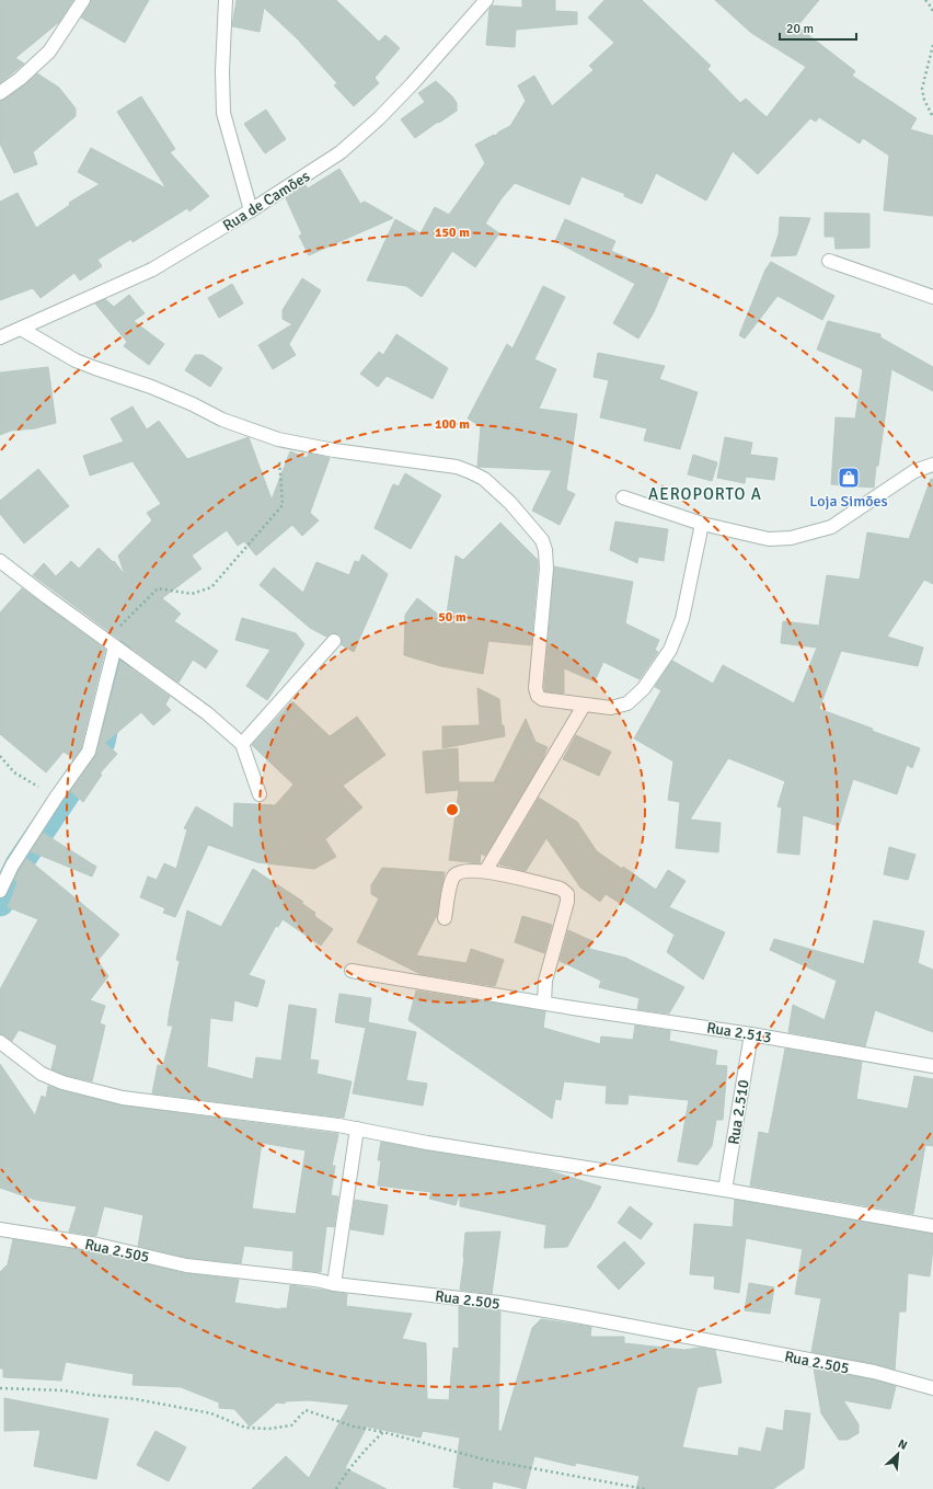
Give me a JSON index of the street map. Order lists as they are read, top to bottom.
{
  "streets": {
    "street": [
      "Rua de Camões",
      "Rua 2.513",
      "Rua 2.510",
      "Rua 2.505"
    ]
  },
  "crossings": [
    ["Rua 2.513", "Rua 2.510"]
  ],
  "districts": ["AEROPORTO A"],
  "places": {
    "shop": ["Loja Simões"]
  },
  "scale_bar": "20 m",
  "north": "top right",
  "rings": ["150 m", "100 m", "50 m"]
}
